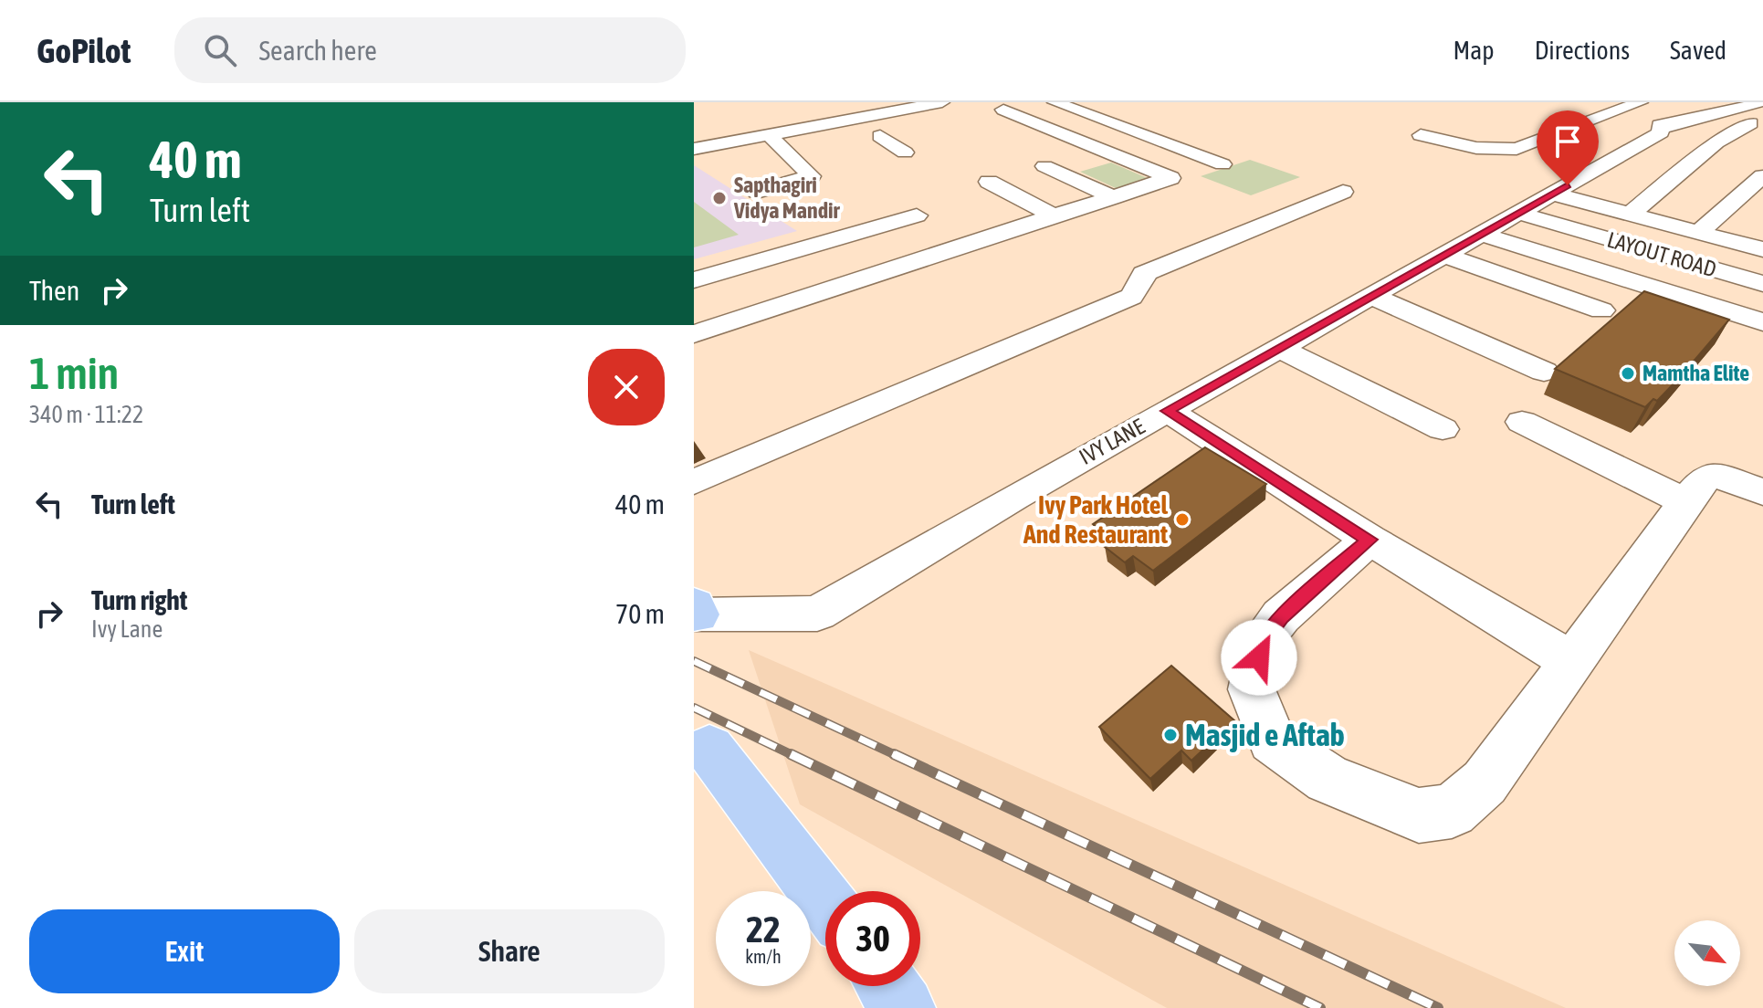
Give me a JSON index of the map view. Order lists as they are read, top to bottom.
{
  "streets": {
    "street": ["LAYOUT ROAD", "IVY LANE"]
  },
  "crossings": [
    ["LAYOUT ROAD", "IVY LANE"]
  ],
  "places": [
    "Sapthagiri Vidya Mandir",
    "Mamtha Elite",
    "Ivy Park Hotel And Restaurant",
    "Masjid e Aftab"
  ],
  "north": "bottom right",
  "page": {
    "header": "GoPilot",
    "search": "Search here",
    "nav": ["Map", "Directions", "Saved"],
    "turn": ["40 m", "Turn left"],
    "then": "Then",
    "heading": ["1 min", "340 m · 11:22"],
    "list": [
      {
        "name": "Turn left",
        "value": "40 m"
      },
      {
        "name": "Turn right",
        "note": "Ivy Lane",
        "value": "70 m"
      }
    ],
    "speed": "22 km/h",
    "limit": "30",
    "buttons": ["Exit", "Share"]
  }
}
